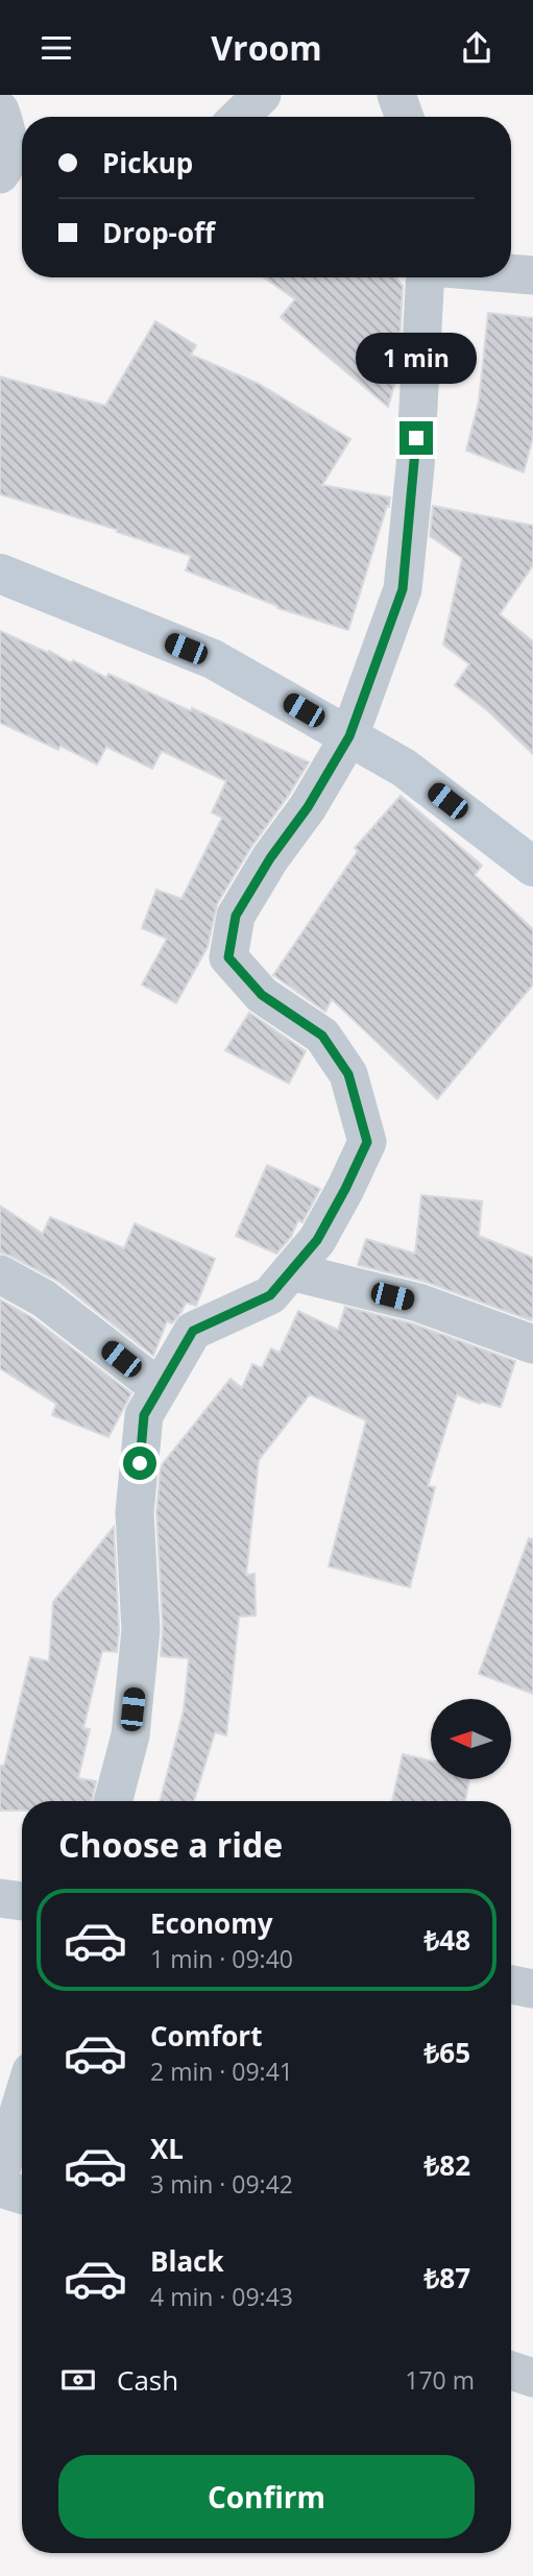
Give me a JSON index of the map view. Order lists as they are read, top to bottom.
{
  "north": "left",
  "page": {
    "header": "Vroom",
    "banner": ["Pickup", "Drop-off"],
    "bubble": "1 min",
    "heading": "Choose a ride",
    "list": [
      {
        "name": "Economy",
        "note": "1 min · 09:40",
        "value": "₺48"
      },
      {
        "name": "Comfort",
        "note": "2 min · 09:41",
        "value": "₺65"
      },
      {
        "name": "XL",
        "note": "3 min · 09:42",
        "value": "₺82"
      },
      {
        "name": "Black",
        "note": "4 min · 09:43",
        "value": "₺87"
      }
    ],
    "pay": ["Cash", "170 m"],
    "buttons": "Confirm"
  }
}
